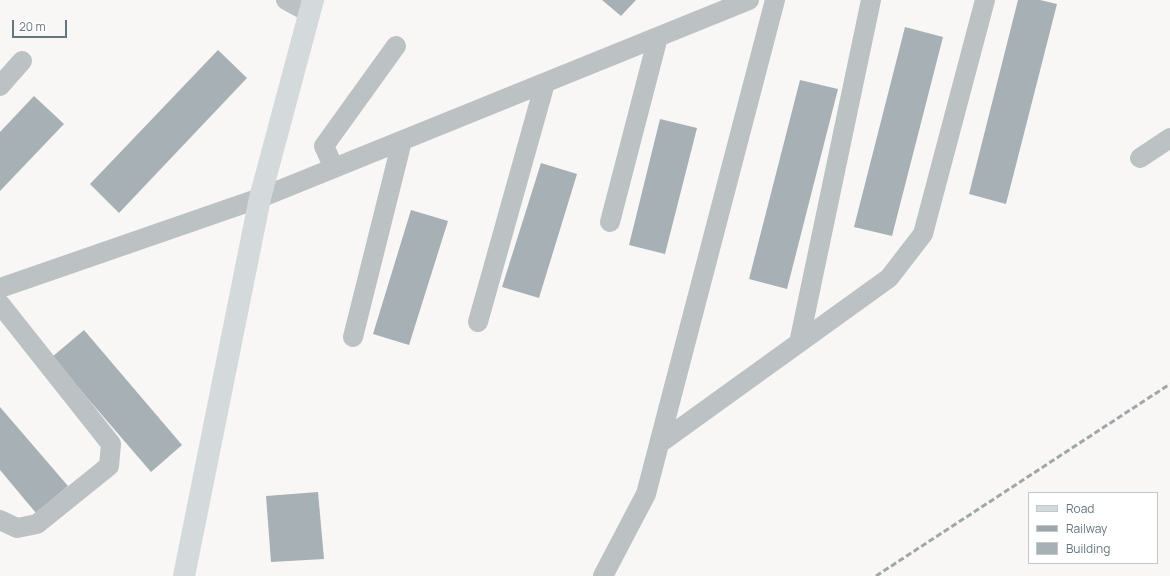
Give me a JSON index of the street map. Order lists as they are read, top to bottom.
{
  "legend": ["Road", "Railway", "Building"],
  "scale_bar": "20 m"
}
